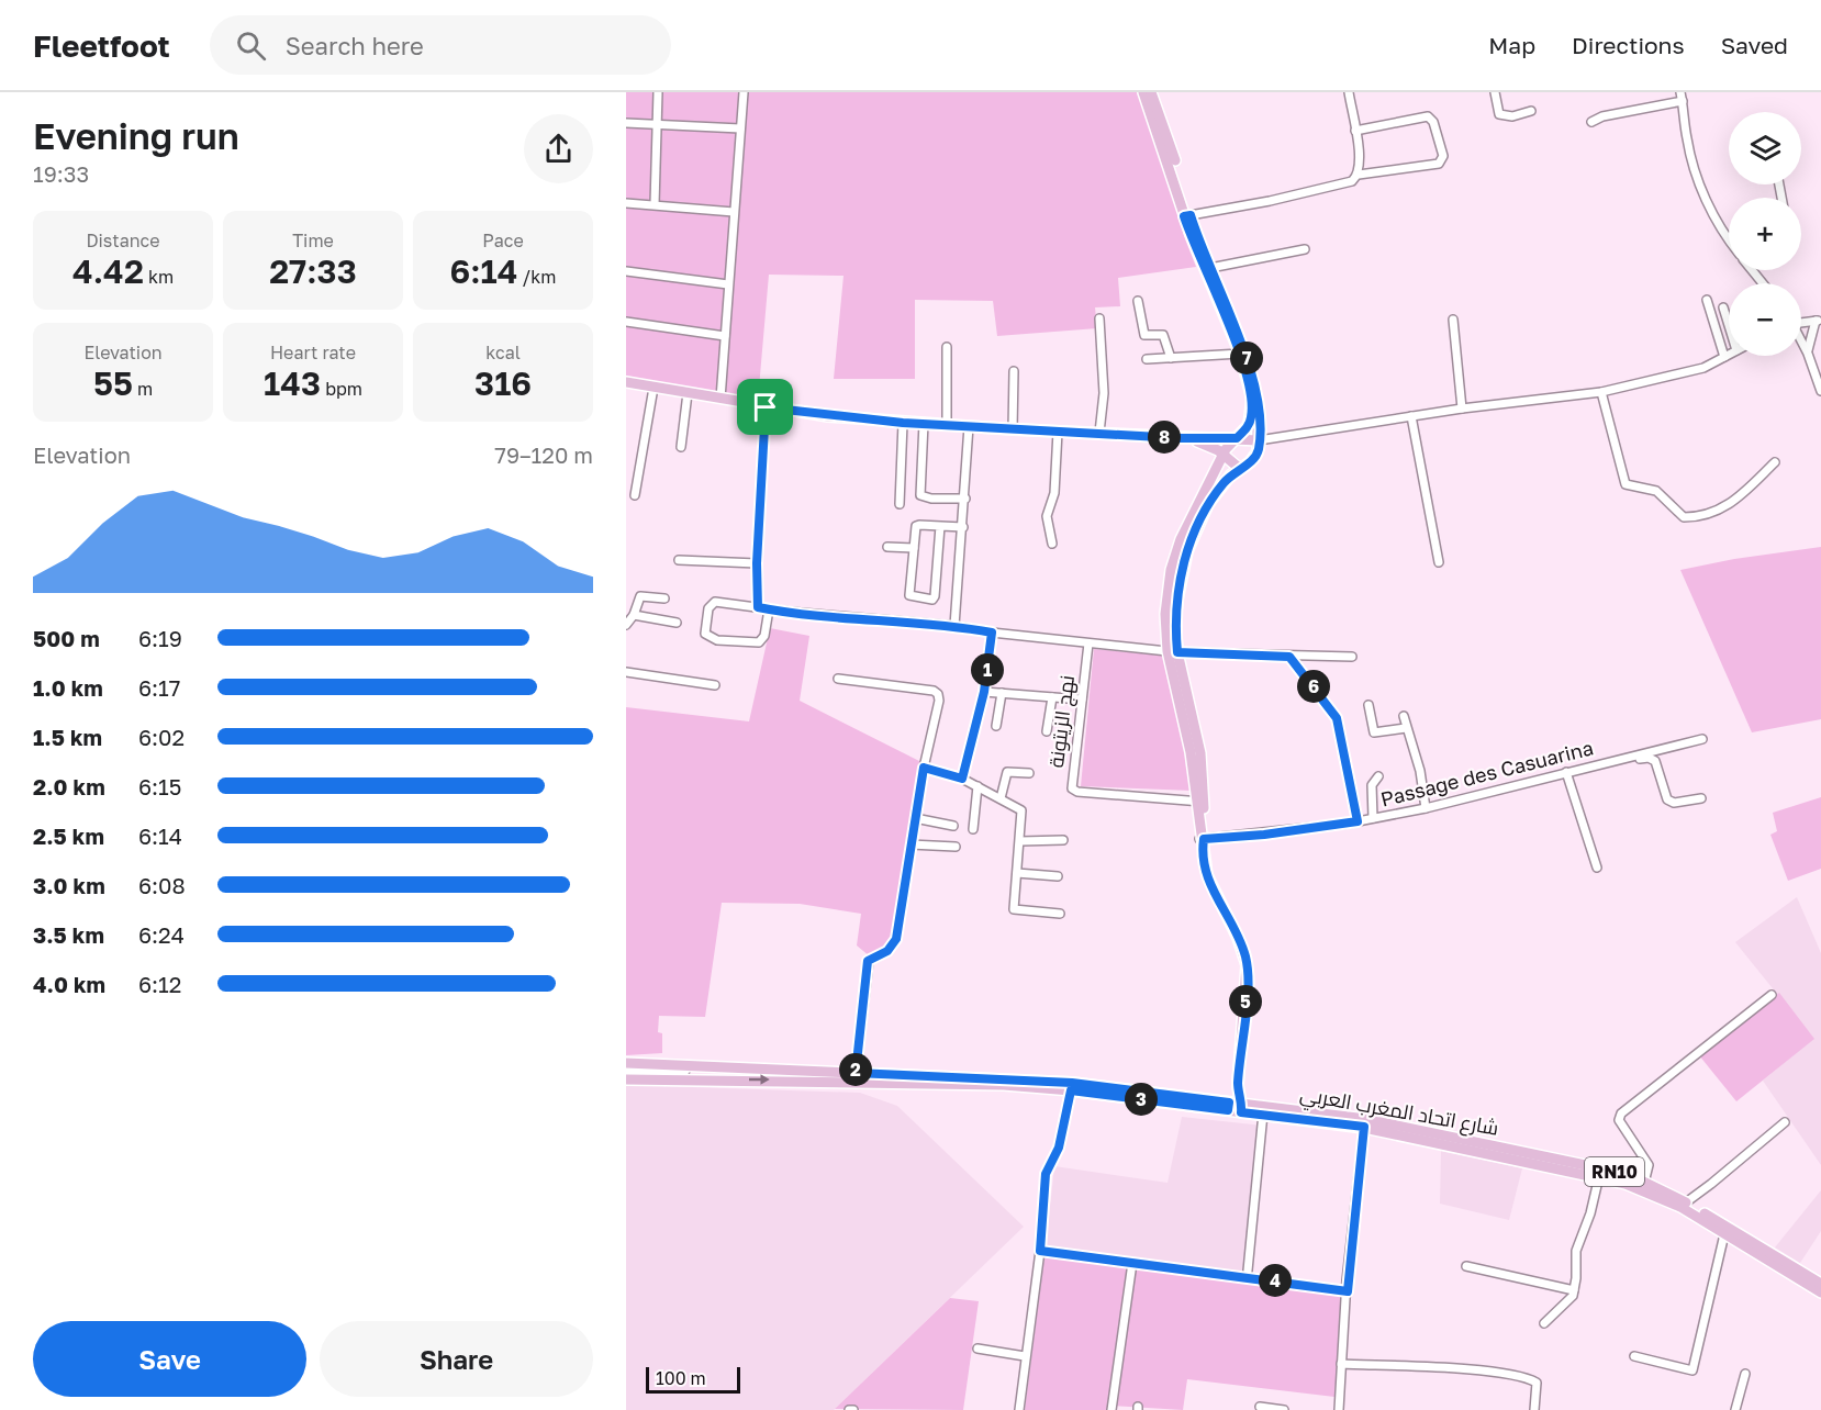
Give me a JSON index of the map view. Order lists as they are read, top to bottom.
{
  "streets": {
    "main road": ["شارع اتحاد المغرب العربي", "RN10"],
    "street": ["نهج الزيتونة", "Passage des Casuarina"]
  },
  "scale_bar": "100 m",
  "page": {
    "header": "Fleetfoot",
    "search": "Search here",
    "nav": ["Map", "Directions", "Saved"],
    "heading": ["Evening run", "19:33"],
    "map_buttons": ["+", "−"],
    "stats": [
      ["Distance", "4.42 km"],
      ["Time", "27:33"],
      ["Pace", "6:14 /km"],
      ["Elevation", "55 m"],
      ["Heart rate", "143 bpm"],
      ["kcal", "316"]
    ],
    "pins": [
      "7",
      "8",
      "1",
      "6",
      "5",
      "2",
      "3",
      "4"
    ],
    "chart": ["Elevation", "79–120 m"],
    "list": [
      {
        "name": "500 m",
        "note": "6:19"
      },
      {
        "name": "1.0 km",
        "note": "6:17"
      },
      {
        "name": "1.5 km",
        "note": "6:02"
      },
      {
        "name": "2.0 km",
        "note": "6:15"
      },
      {
        "name": "2.5 km",
        "note": "6:14"
      },
      {
        "name": "3.0 km",
        "note": "6:08"
      },
      {
        "name": "3.5 km",
        "note": "6:24"
      },
      {
        "name": "4.0 km",
        "note": "6:12"
      }
    ],
    "buttons": ["Save", "Share"],
    "scale": "100 m"
  }
}
